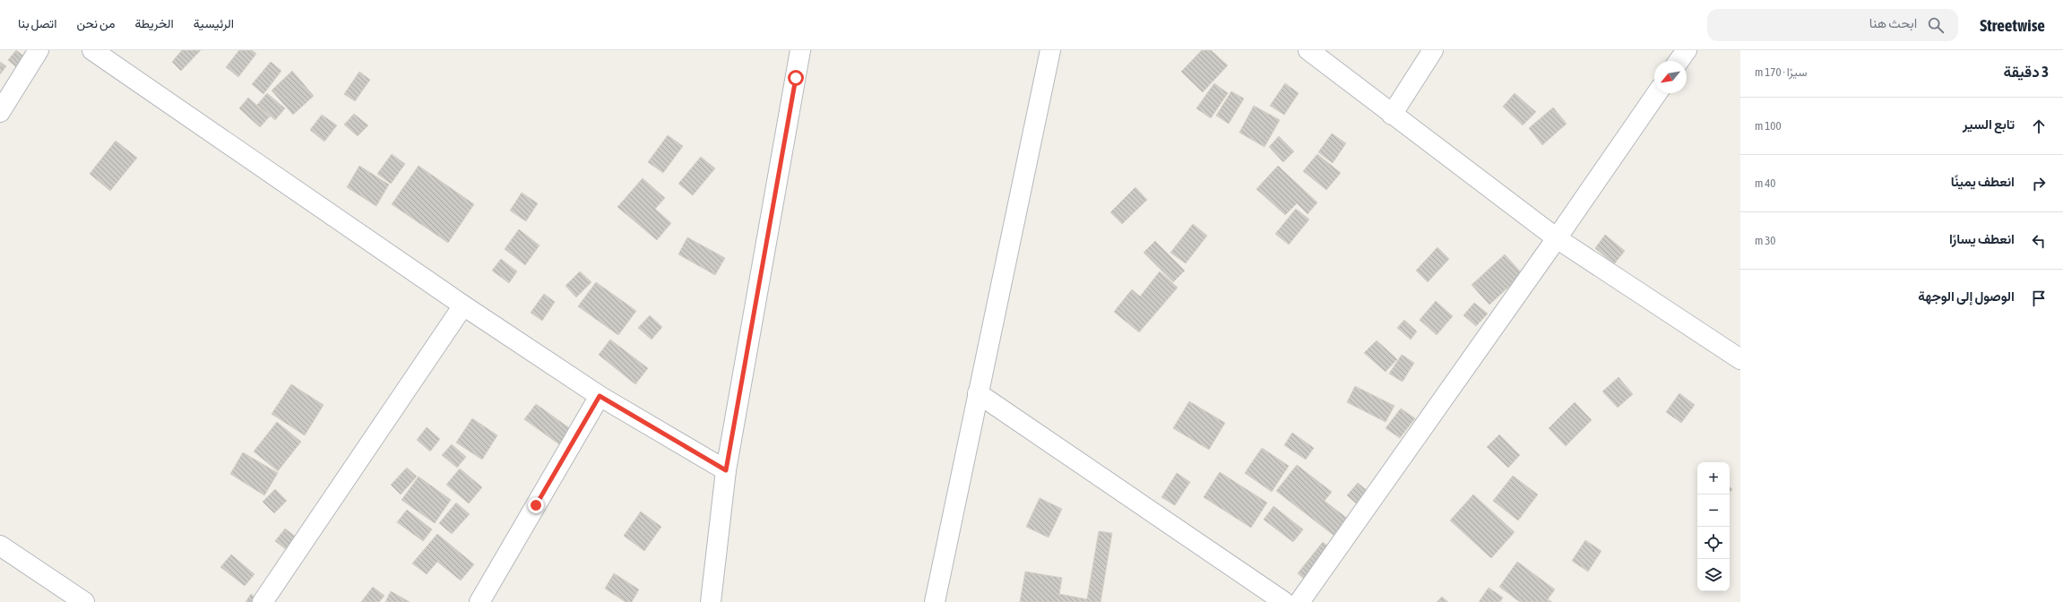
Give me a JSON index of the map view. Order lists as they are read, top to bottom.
{
  "north": "bottom left",
  "page": {
    "header": "Streetwise",
    "search": "ابحث هنا",
    "nav": [
      "الرئيسية",
      "الخريطة",
      "من نحن",
      "اتصل بنا"
    ],
    "heading": ["3 دقيقة", "سيرًا · 170 m"],
    "list": [
      ["تابع السير", "100 m"],
      ["انعطف يمينًا", "40 m"],
      ["انعطف يسارًا", "30 m"],
      "الوصول إلى الوجهة"
    ],
    "map_buttons": ["+", "−"]
  }
}
